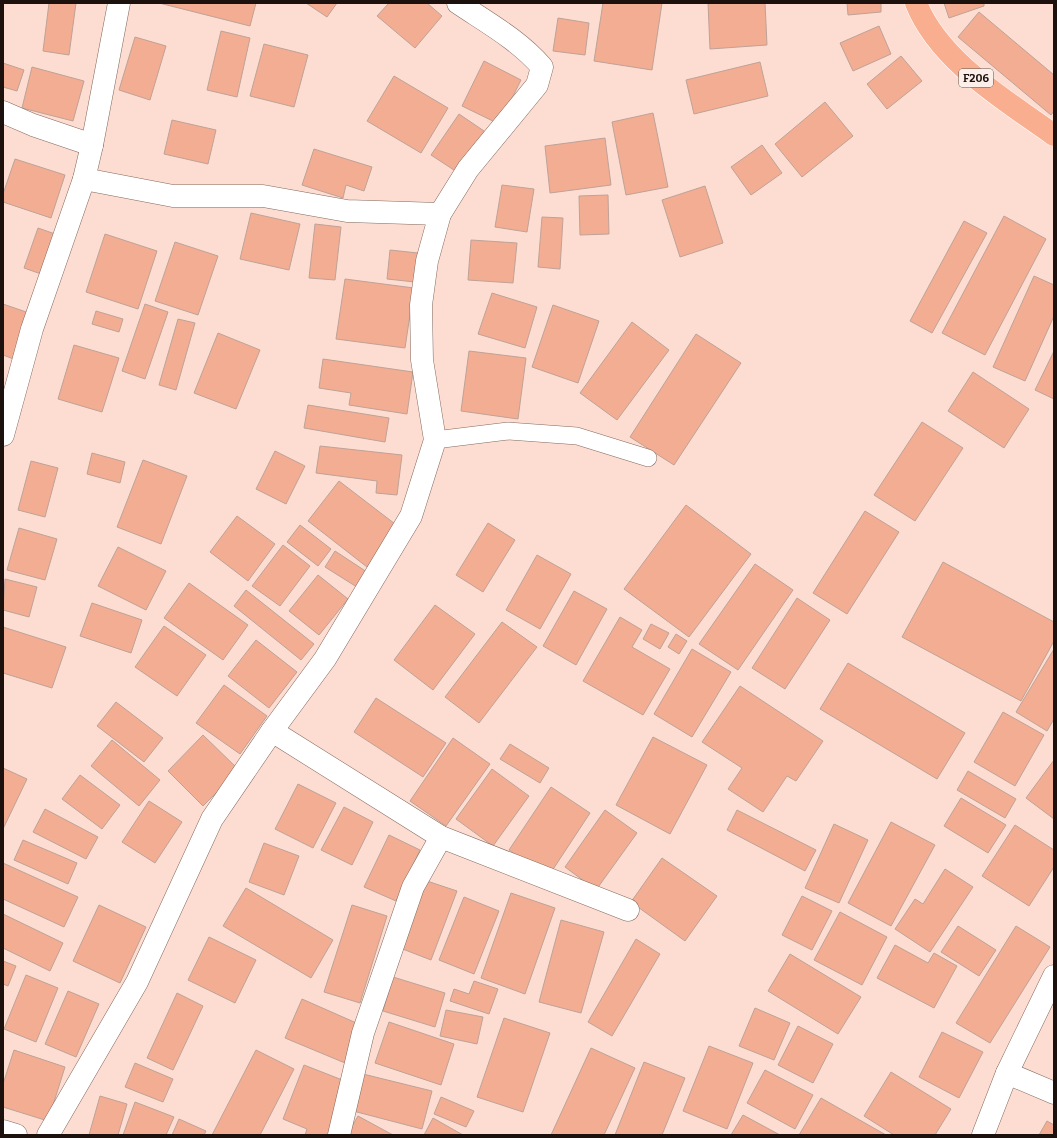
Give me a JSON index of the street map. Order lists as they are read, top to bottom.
{
  "streets": {
    "main road": ["F206"]
  }
}
